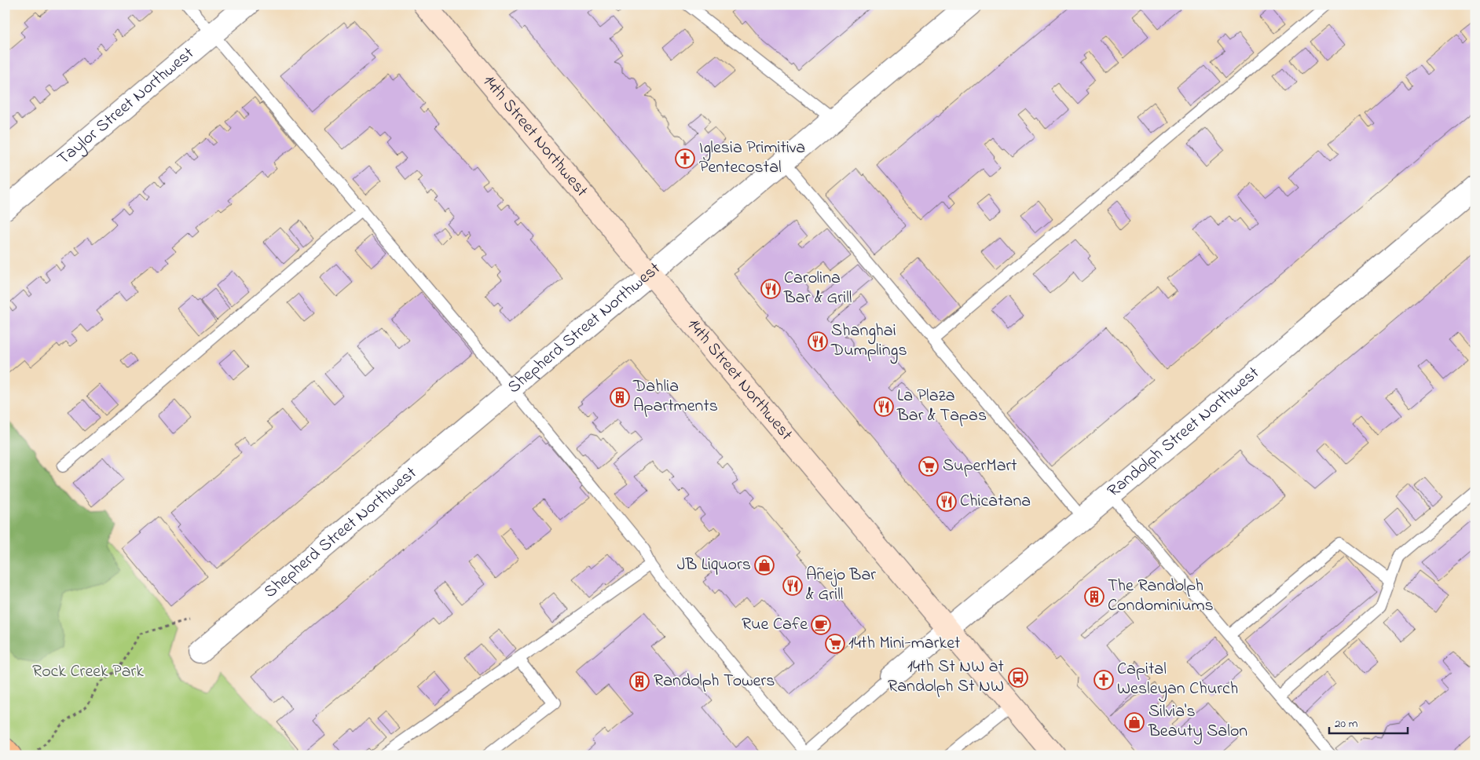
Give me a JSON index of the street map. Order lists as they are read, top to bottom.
{
  "streets": {
    "main road": ["14th Street Northwest"],
    "street": ["Taylor Street Northwest", "Shepherd Street Northwest", "Randolph Street Northwest"]
  },
  "crossings": [
    ["14th Street Northwest", "Shepherd Street Northwest"],
    ["14th Street Northwest", "Randolph Street Northwest"]
  ],
  "parks": ["Rock Creek Park"],
  "places": {
    "church": ["Iglesia Primitiva Pentecostal", "Capital Wesleyan Church"],
    "restaurant": [
      "Carolina Bar & Grill",
      "Shanghai Dumplings",
      "La Plaza Bar & Tapas",
      "Chicatana",
      "Añejo Bar & Grill"
    ],
    "building": ["Dahlia Apartments", "The Randolph Condominiums", "Randolph Towers"],
    "supermarket": ["SuperMart", "14th Mini-market"],
    "shop": ["JB Liquors", "Silvia's Beauty Salon"],
    "cafe": ["Rue Cafe"],
    "bus stop": ["14th St NW at Randolph St NW"]
  },
  "scale_bar": "20 m"
}
